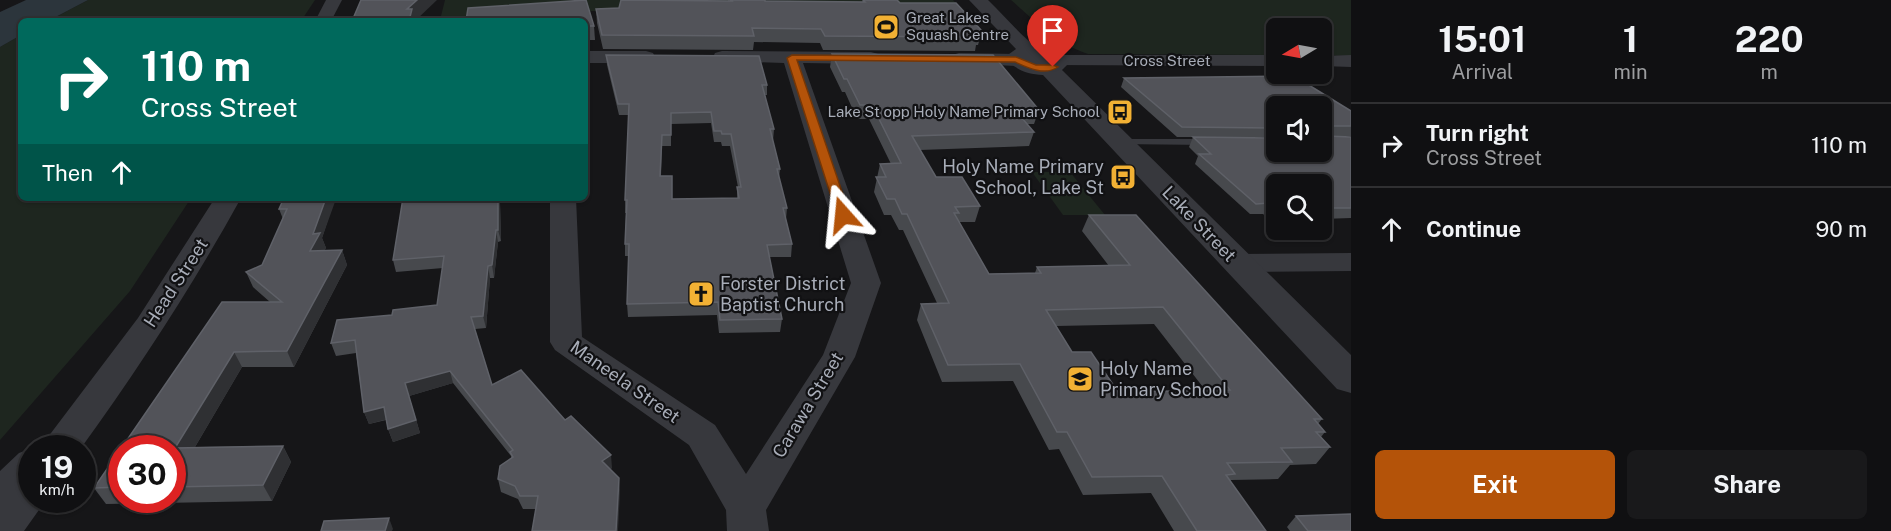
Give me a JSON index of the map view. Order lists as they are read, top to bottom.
{
  "streets": {
    "street": [
      "Cross Street",
      "Lake Street",
      "Head Street",
      "Maneela Street",
      "Carawa Street"
    ]
  },
  "crossings": [
    ["Cross Street", "Lake Street"],
    ["Maneela Street", "Carawa Street"]
  ],
  "places": {
    "sports": ["Great Lakes Squash Centre"],
    "bus stop": ["Lake St opp Holy Name Primary School", "Holy Name Primary School, Lake St"],
    "church": ["Forster District Baptist Church"],
    "school or university": ["Holy Name Primary School"]
  },
  "north": "left",
  "page": {
    "eta": [
      "15:01",
      "Arrival",
      "1",
      "min",
      "220",
      "m"
    ],
    "turn": ["110 m", "Cross Street"],
    "list": [
      {
        "name": "Turn right",
        "note": "Cross Street",
        "value": "110 m"
      },
      {
        "name": "Continue",
        "value": "90 m"
      }
    ],
    "then": "Then",
    "speed": "19 km/h",
    "limit": "30",
    "buttons": ["Exit", "Share"]
  }
}
